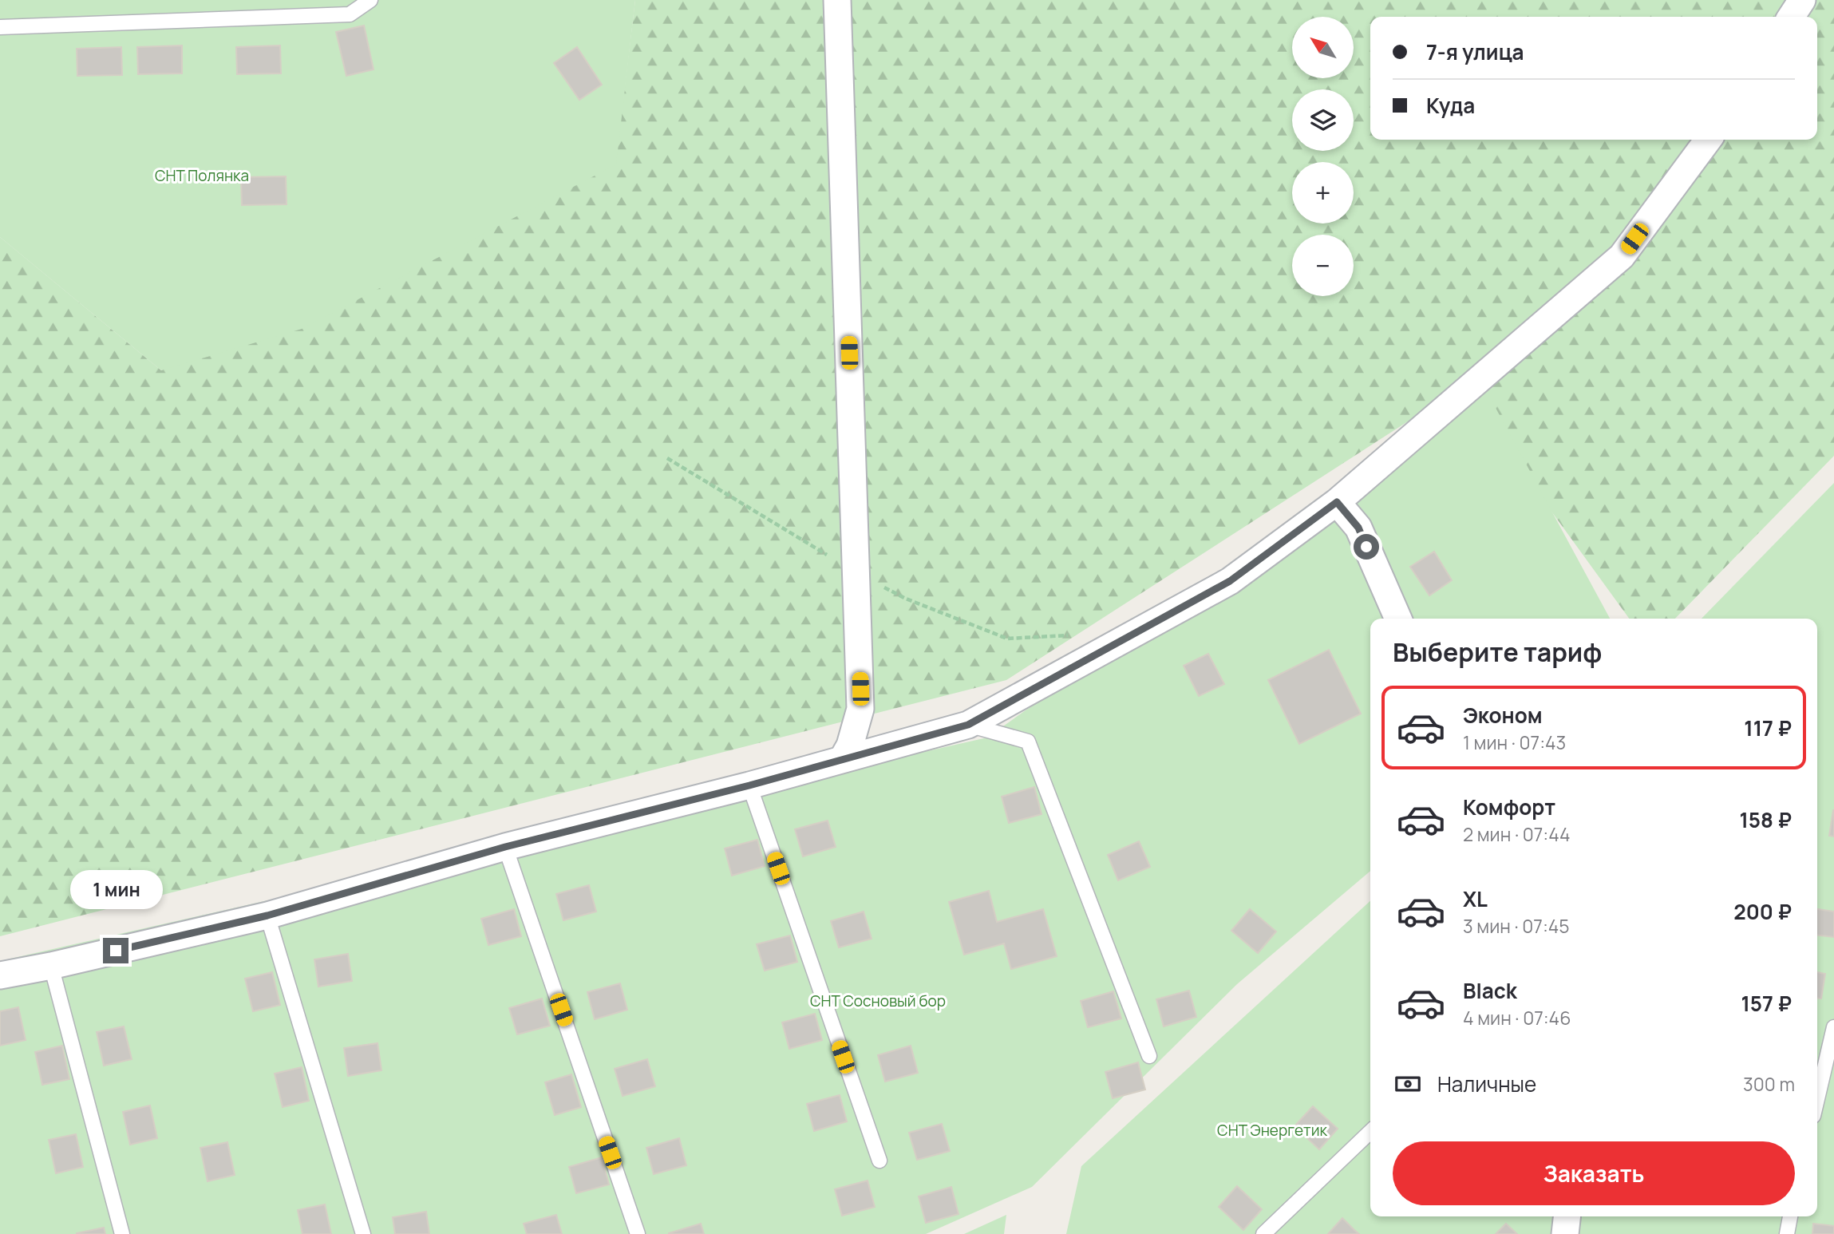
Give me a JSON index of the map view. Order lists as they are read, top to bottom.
{
  "parks": ["СНТ Полянка", "СНТ Сосновый бор", "СНТ Энергетик"],
  "north": "top left",
  "page": {
    "map_buttons": ["+", "−"],
    "banner": ["7-я улица", "Куда"],
    "heading": "Выберите тариф",
    "list": [
      {
        "name": "Эконом",
        "note": "1 мин · 07:43",
        "value": "117 ₽"
      },
      {
        "name": "Комфорт",
        "note": "2 мин · 07:44",
        "value": "158 ₽"
      },
      {
        "name": "XL",
        "note": "3 мин · 07:45",
        "value": "200 ₽"
      },
      {
        "name": "Black",
        "note": "4 мин · 07:46",
        "value": "157 ₽"
      }
    ],
    "bubble": "1 мин",
    "pay": ["Наличные", "300 m"],
    "buttons": "Заказать"
  }
}
